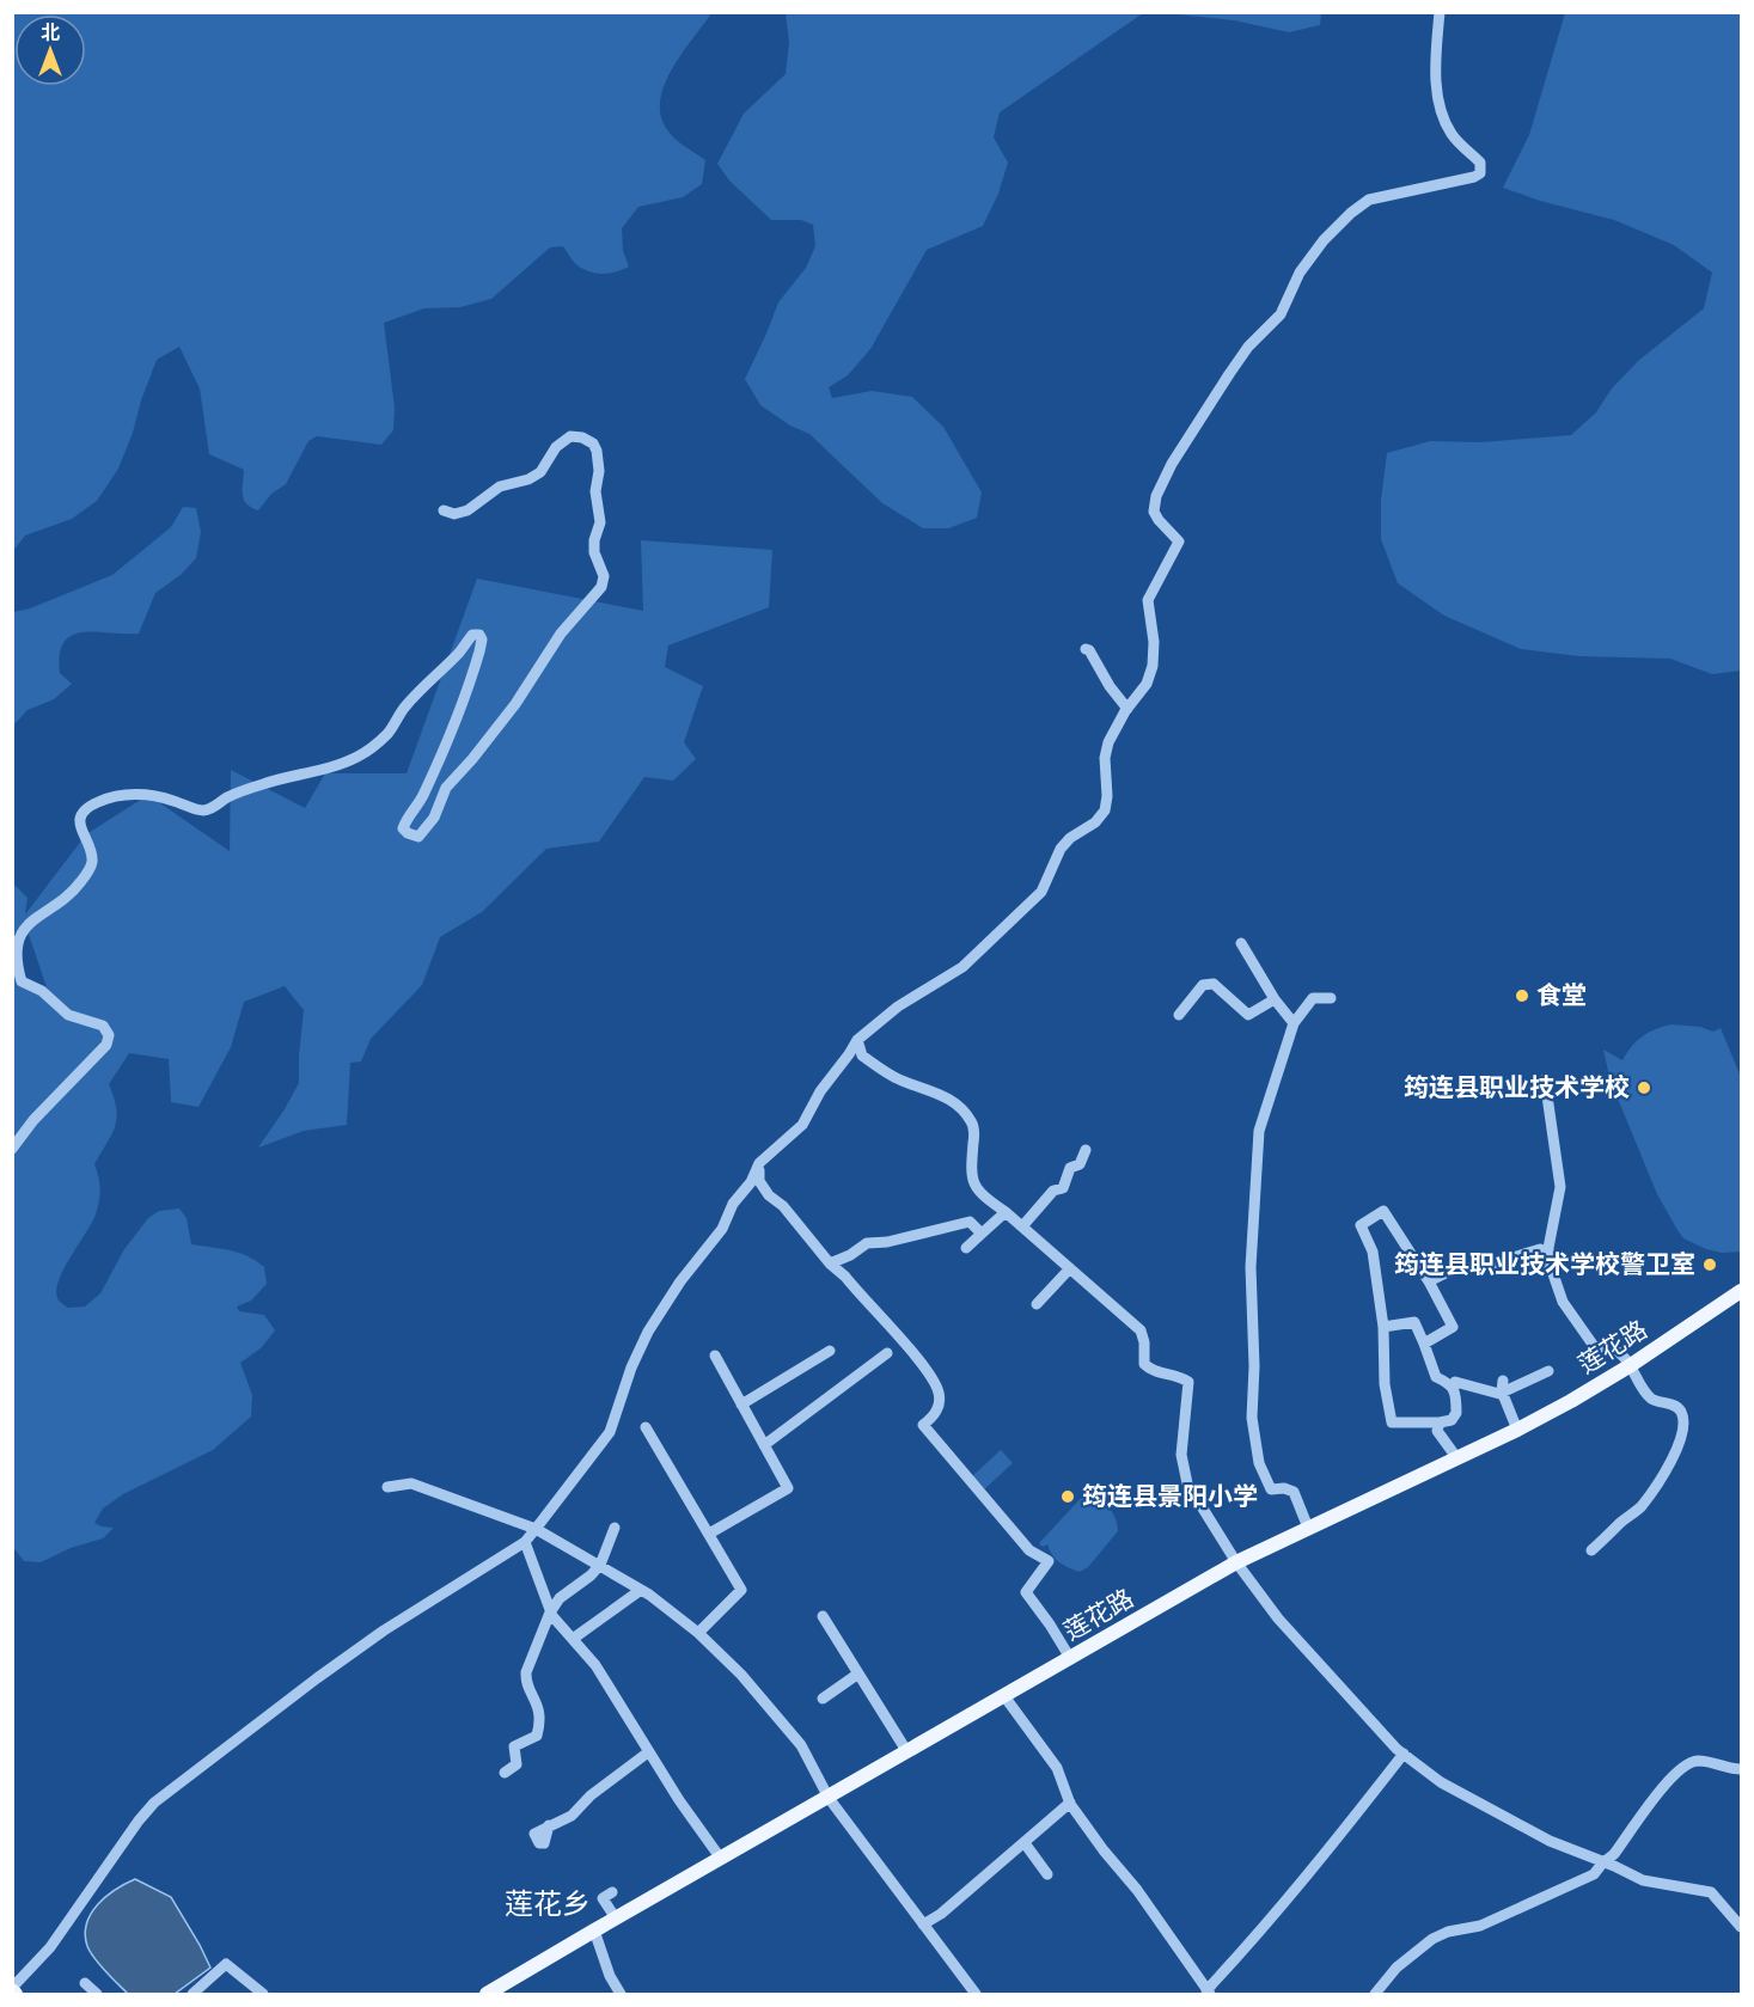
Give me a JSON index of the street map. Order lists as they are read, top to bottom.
{
  "streets": {
    "main road": ["莲花路"]
  },
  "districts": ["莲花乡"],
  "places": [
    "食堂",
    "筠连县职业技术学校",
    "筠连县职业技术学校警卫室",
    "筠连县景阳小学"
  ],
  "north": "top"
}
